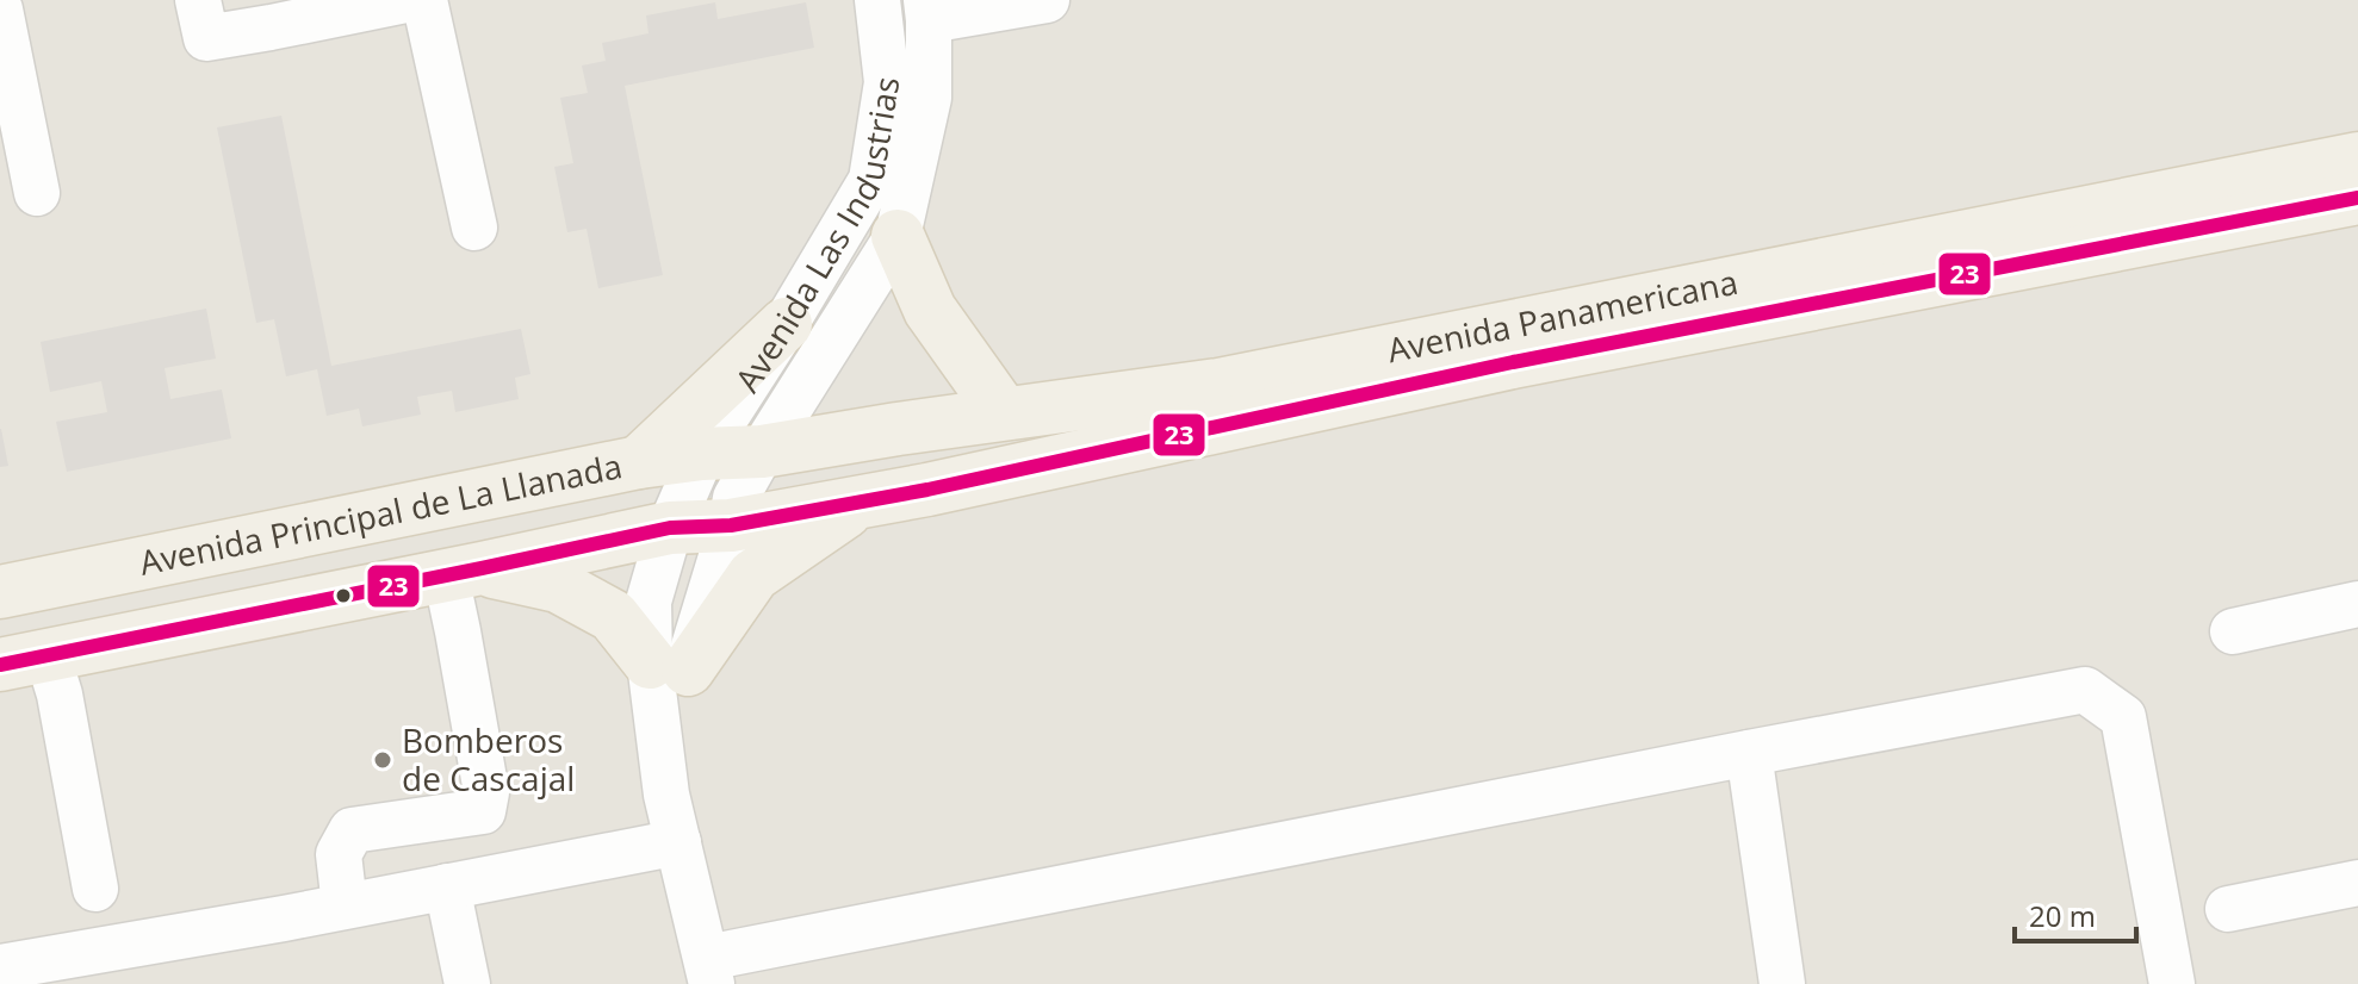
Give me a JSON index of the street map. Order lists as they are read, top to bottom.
{
  "streets": {
    "main road": ["Avenida Panamericana", "Avenida Principal de La Llanada"],
    "street": ["Avenida Las Industrias"]
  },
  "crossings": [
    ["Avenida Las Industrias", "Avenida Panamericana"],
    ["Avenida Las Industrias", "Avenida Principal de La Llanada"],
    ["Avenida Panamericana", "Avenida Principal de La Llanada"]
  ],
  "places": ["Bomberos de Cascajal"],
  "lines": ["transit line 23"],
  "scale_bar": "20 m"
}
